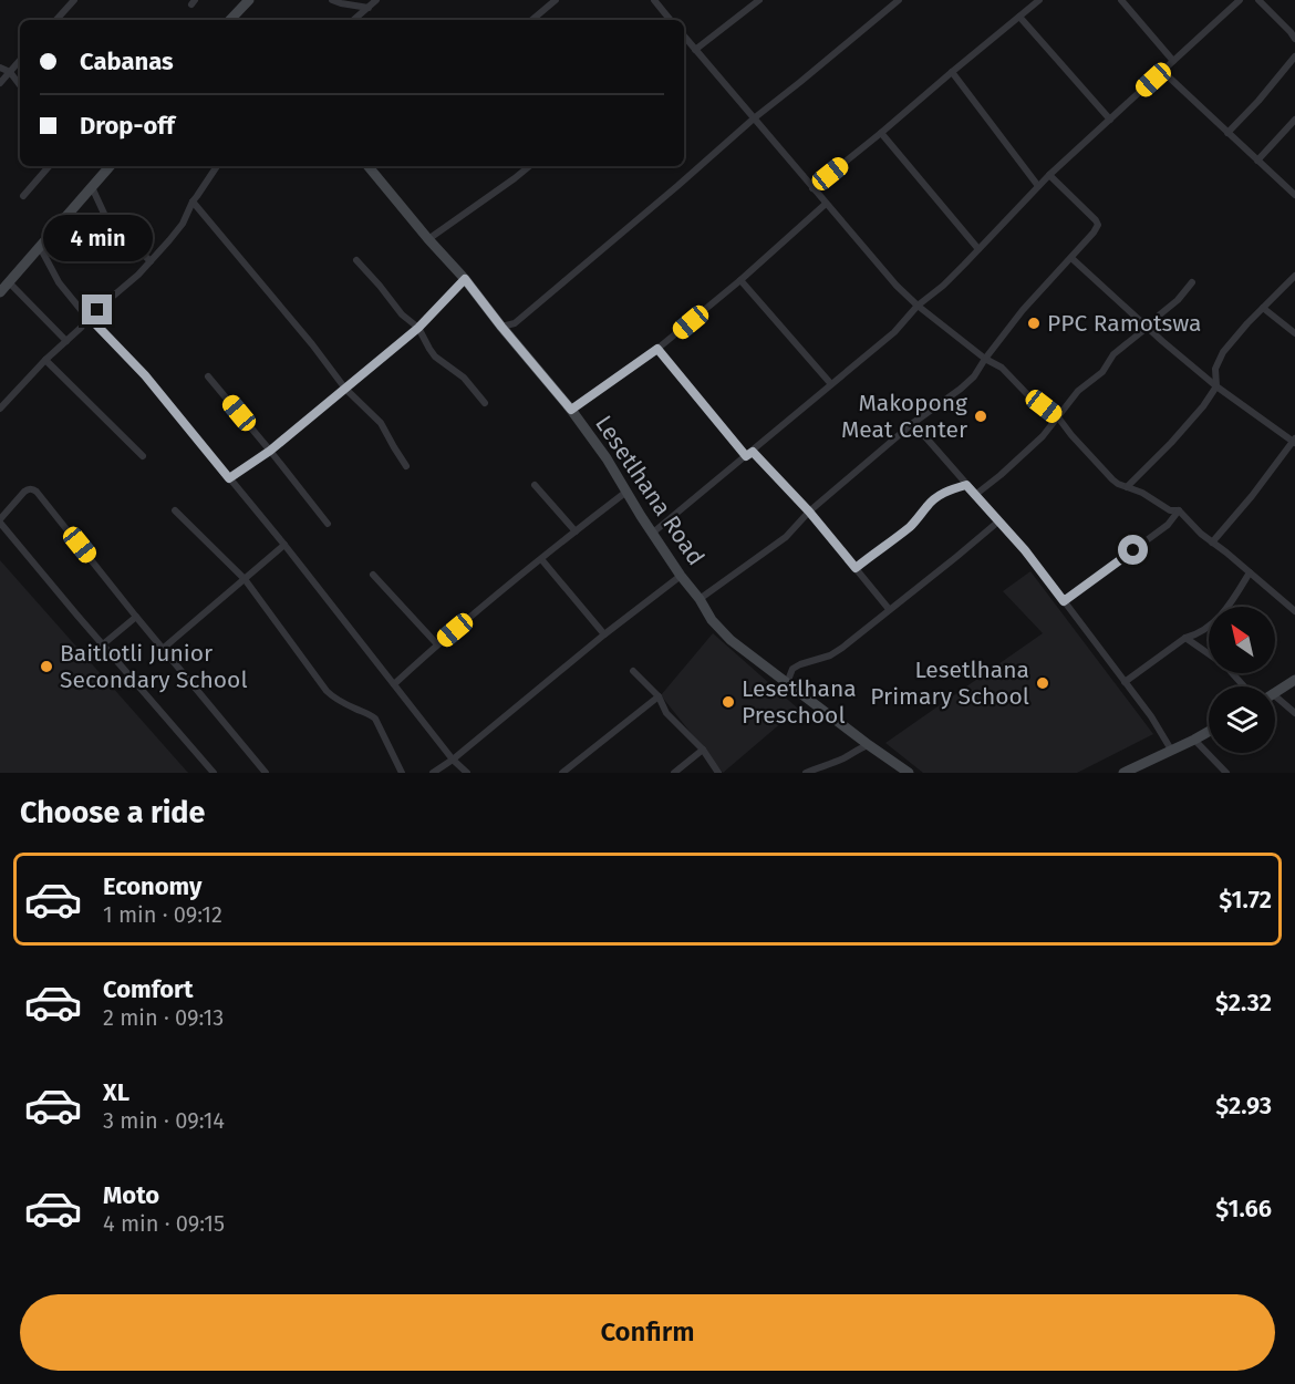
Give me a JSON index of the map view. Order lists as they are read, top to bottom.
{
  "streets": {
    "street": ["Lesetlhana Road"]
  },
  "places": [
    "PPC Ramotswa",
    "Makopong Meat Center",
    "Baitlotli Junior Secondary School",
    "Lesetlhana Primary School",
    "Lesetlhana Preschool"
  ],
  "north": "top left",
  "page": {
    "banner": ["Cabanas", "Drop-off"],
    "bubble": "4 min",
    "heading": "Choose a ride",
    "list": [
      {
        "name": "Economy",
        "note": "1 min · 09:12",
        "value": "$1.72"
      },
      {
        "name": "Comfort",
        "note": "2 min · 09:13",
        "value": "$2.32"
      },
      {
        "name": "XL",
        "note": "3 min · 09:14",
        "value": "$2.93"
      },
      {
        "name": "Moto",
        "note": "4 min · 09:15",
        "value": "$1.66"
      }
    ],
    "buttons": "Confirm"
  }
}
